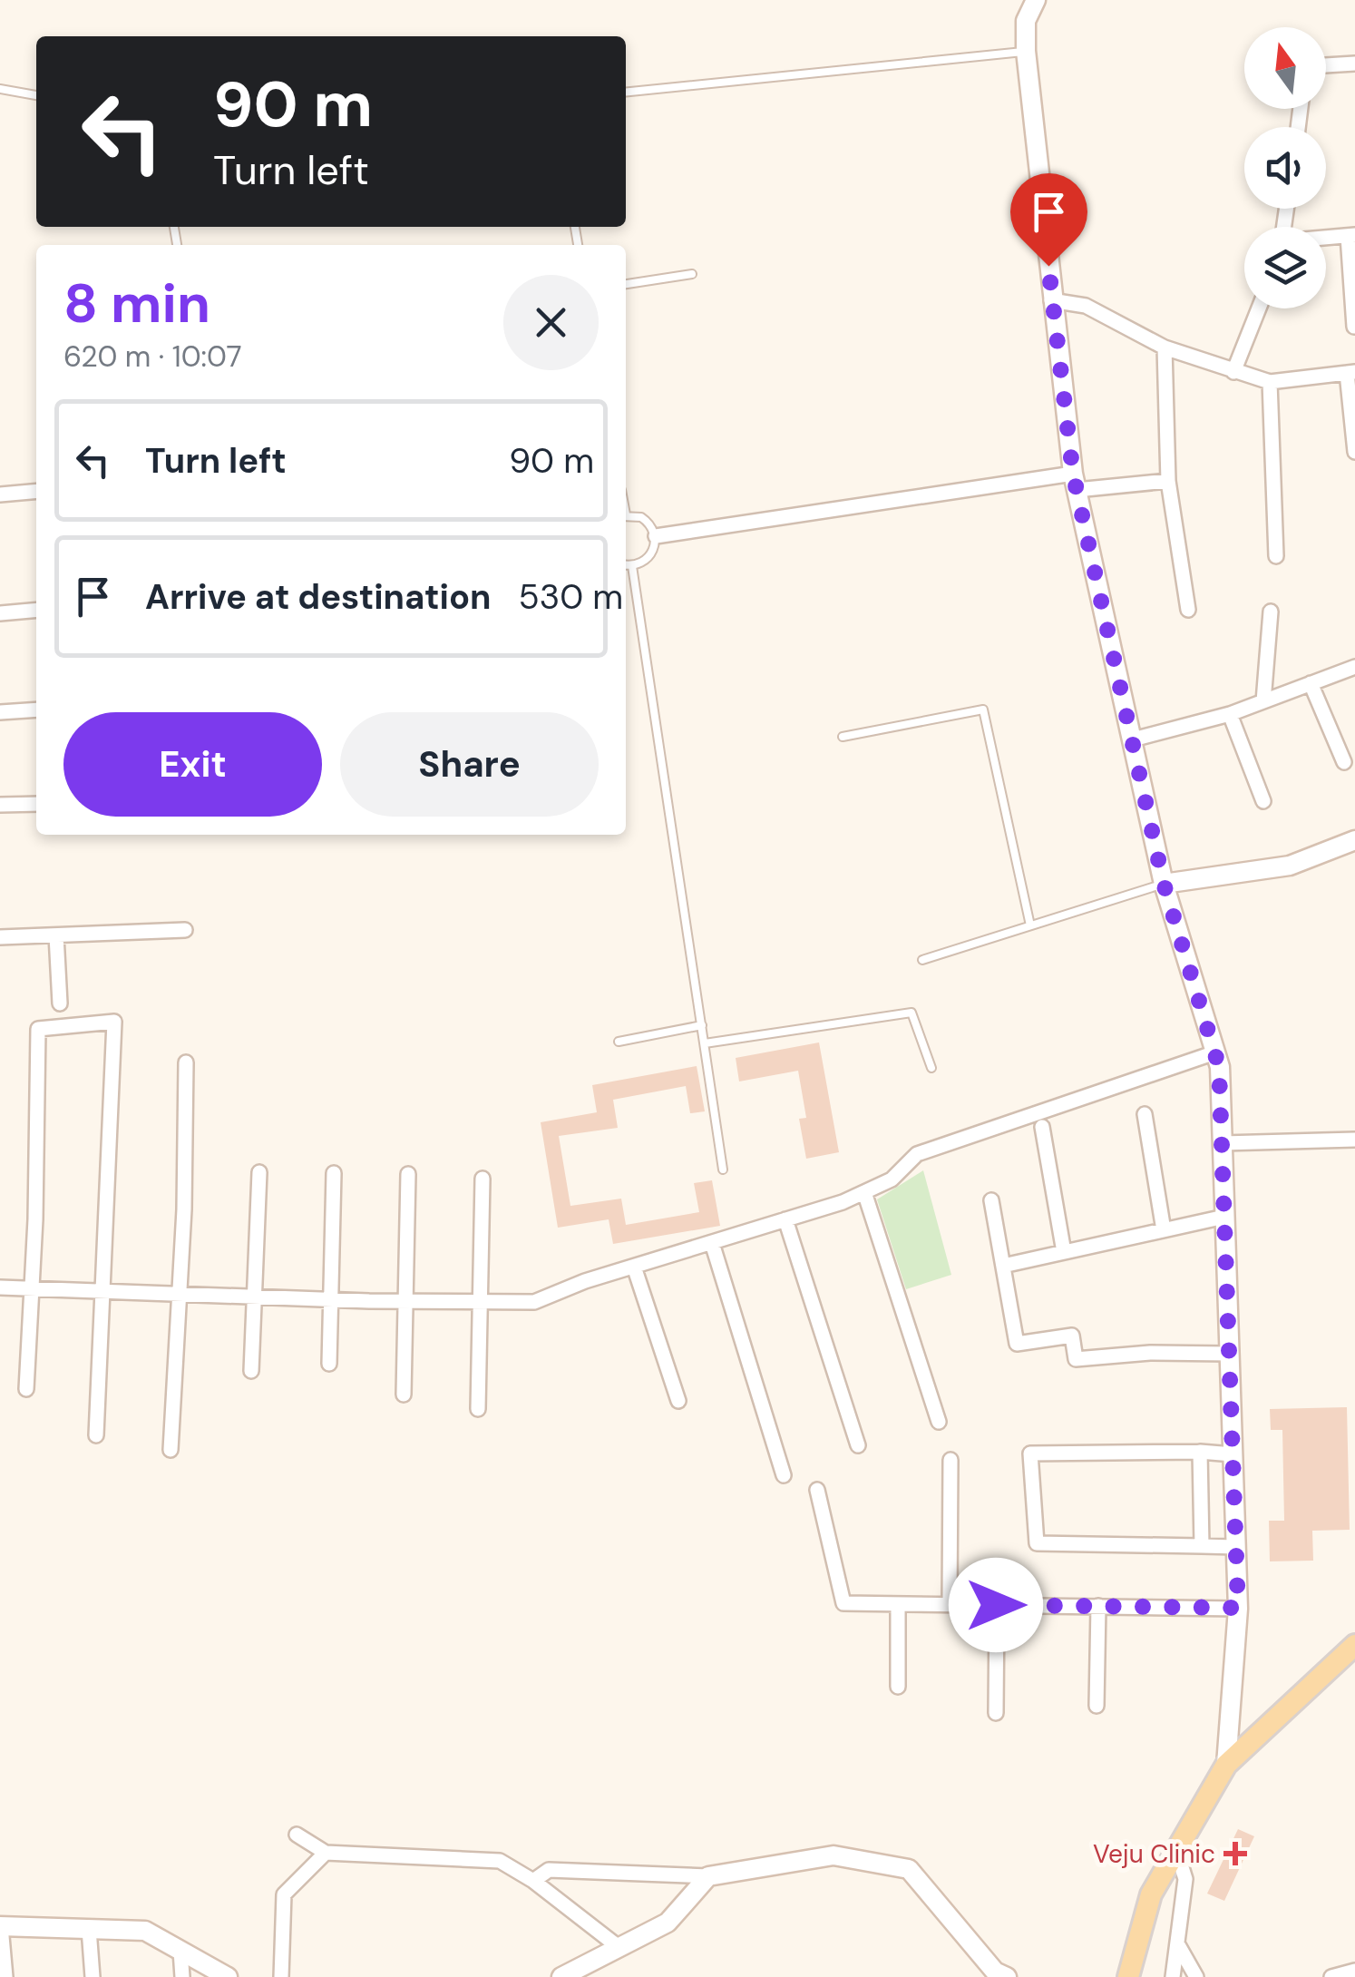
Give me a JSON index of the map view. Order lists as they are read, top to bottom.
{
  "places": {
    "health": ["Veju Clinic"]
  },
  "north": "top",
  "page": {
    "turn": ["90 m", "Turn left"],
    "heading": ["8 min", "620 m · 10:07"],
    "list": [
      {
        "name": "Turn left",
        "value": "90 m"
      },
      {
        "name": "Arrive at destination",
        "value": "530 m"
      }
    ],
    "buttons": ["Exit", "Share"]
  }
}
